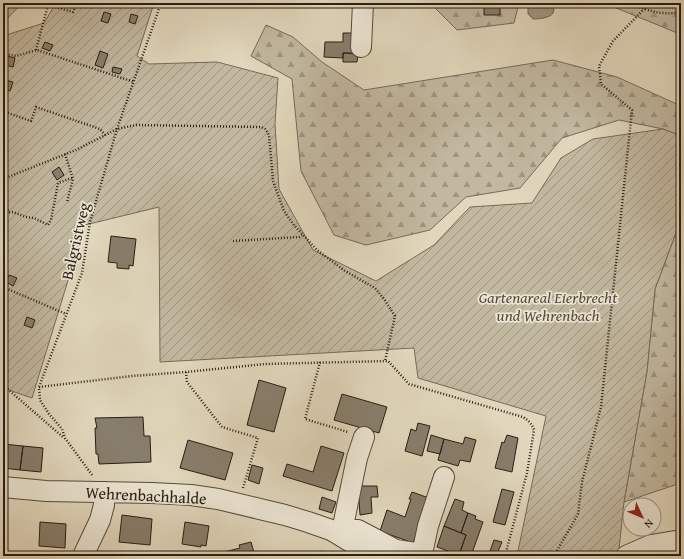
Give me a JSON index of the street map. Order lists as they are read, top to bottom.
{
  "streets": {
    "street": ["Wehrenbachhalde"],
    "path": ["Balgristweg"]
  },
  "parks": ["Gartenareal Eierbrecht und Wehrenbach"],
  "north": "bottom right"
}
